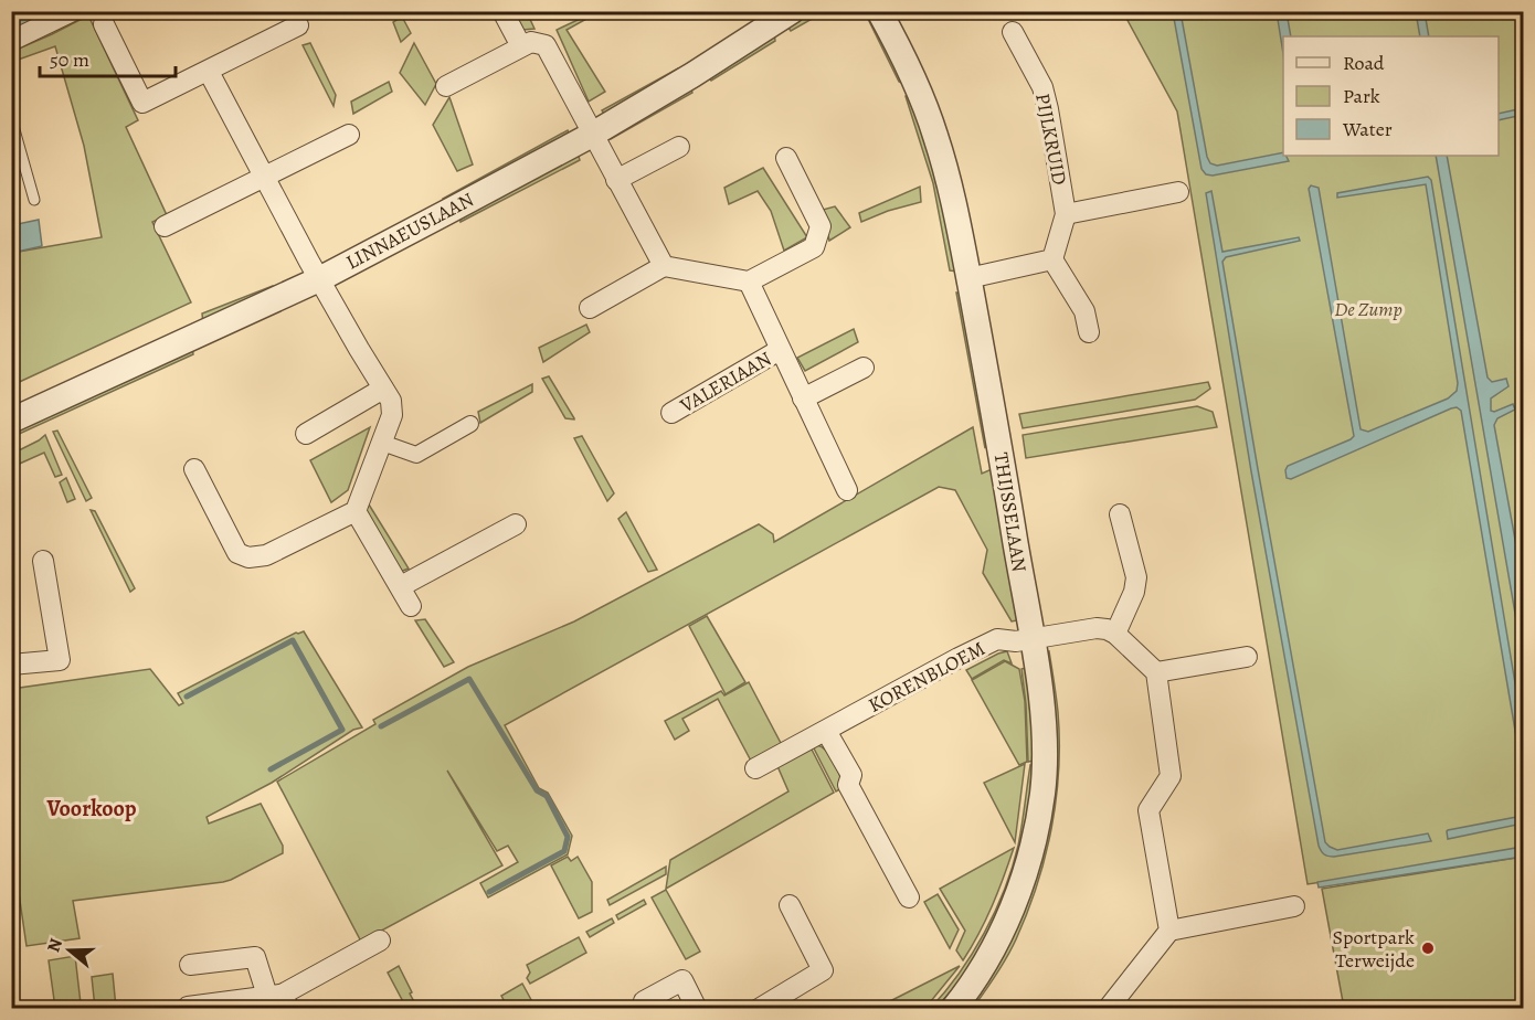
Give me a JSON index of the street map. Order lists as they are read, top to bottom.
{
  "streets": {
    "street": [
      "PIJLKRUID",
      "LINNAEUSLAAN",
      "VALERIAAN",
      "THIJSSELAAN",
      "KORENBLOEM"
    ]
  },
  "crossings": [
    ["THIJSSELAAN", "KORENBLOEM"]
  ],
  "districts": ["Voorkoop"],
  "parks": ["De Zump"],
  "places": ["Sportpark Terweijde"],
  "legend": ["Road", "Park", "Water"],
  "scale_bar": "50 m",
  "north": "left"
}
